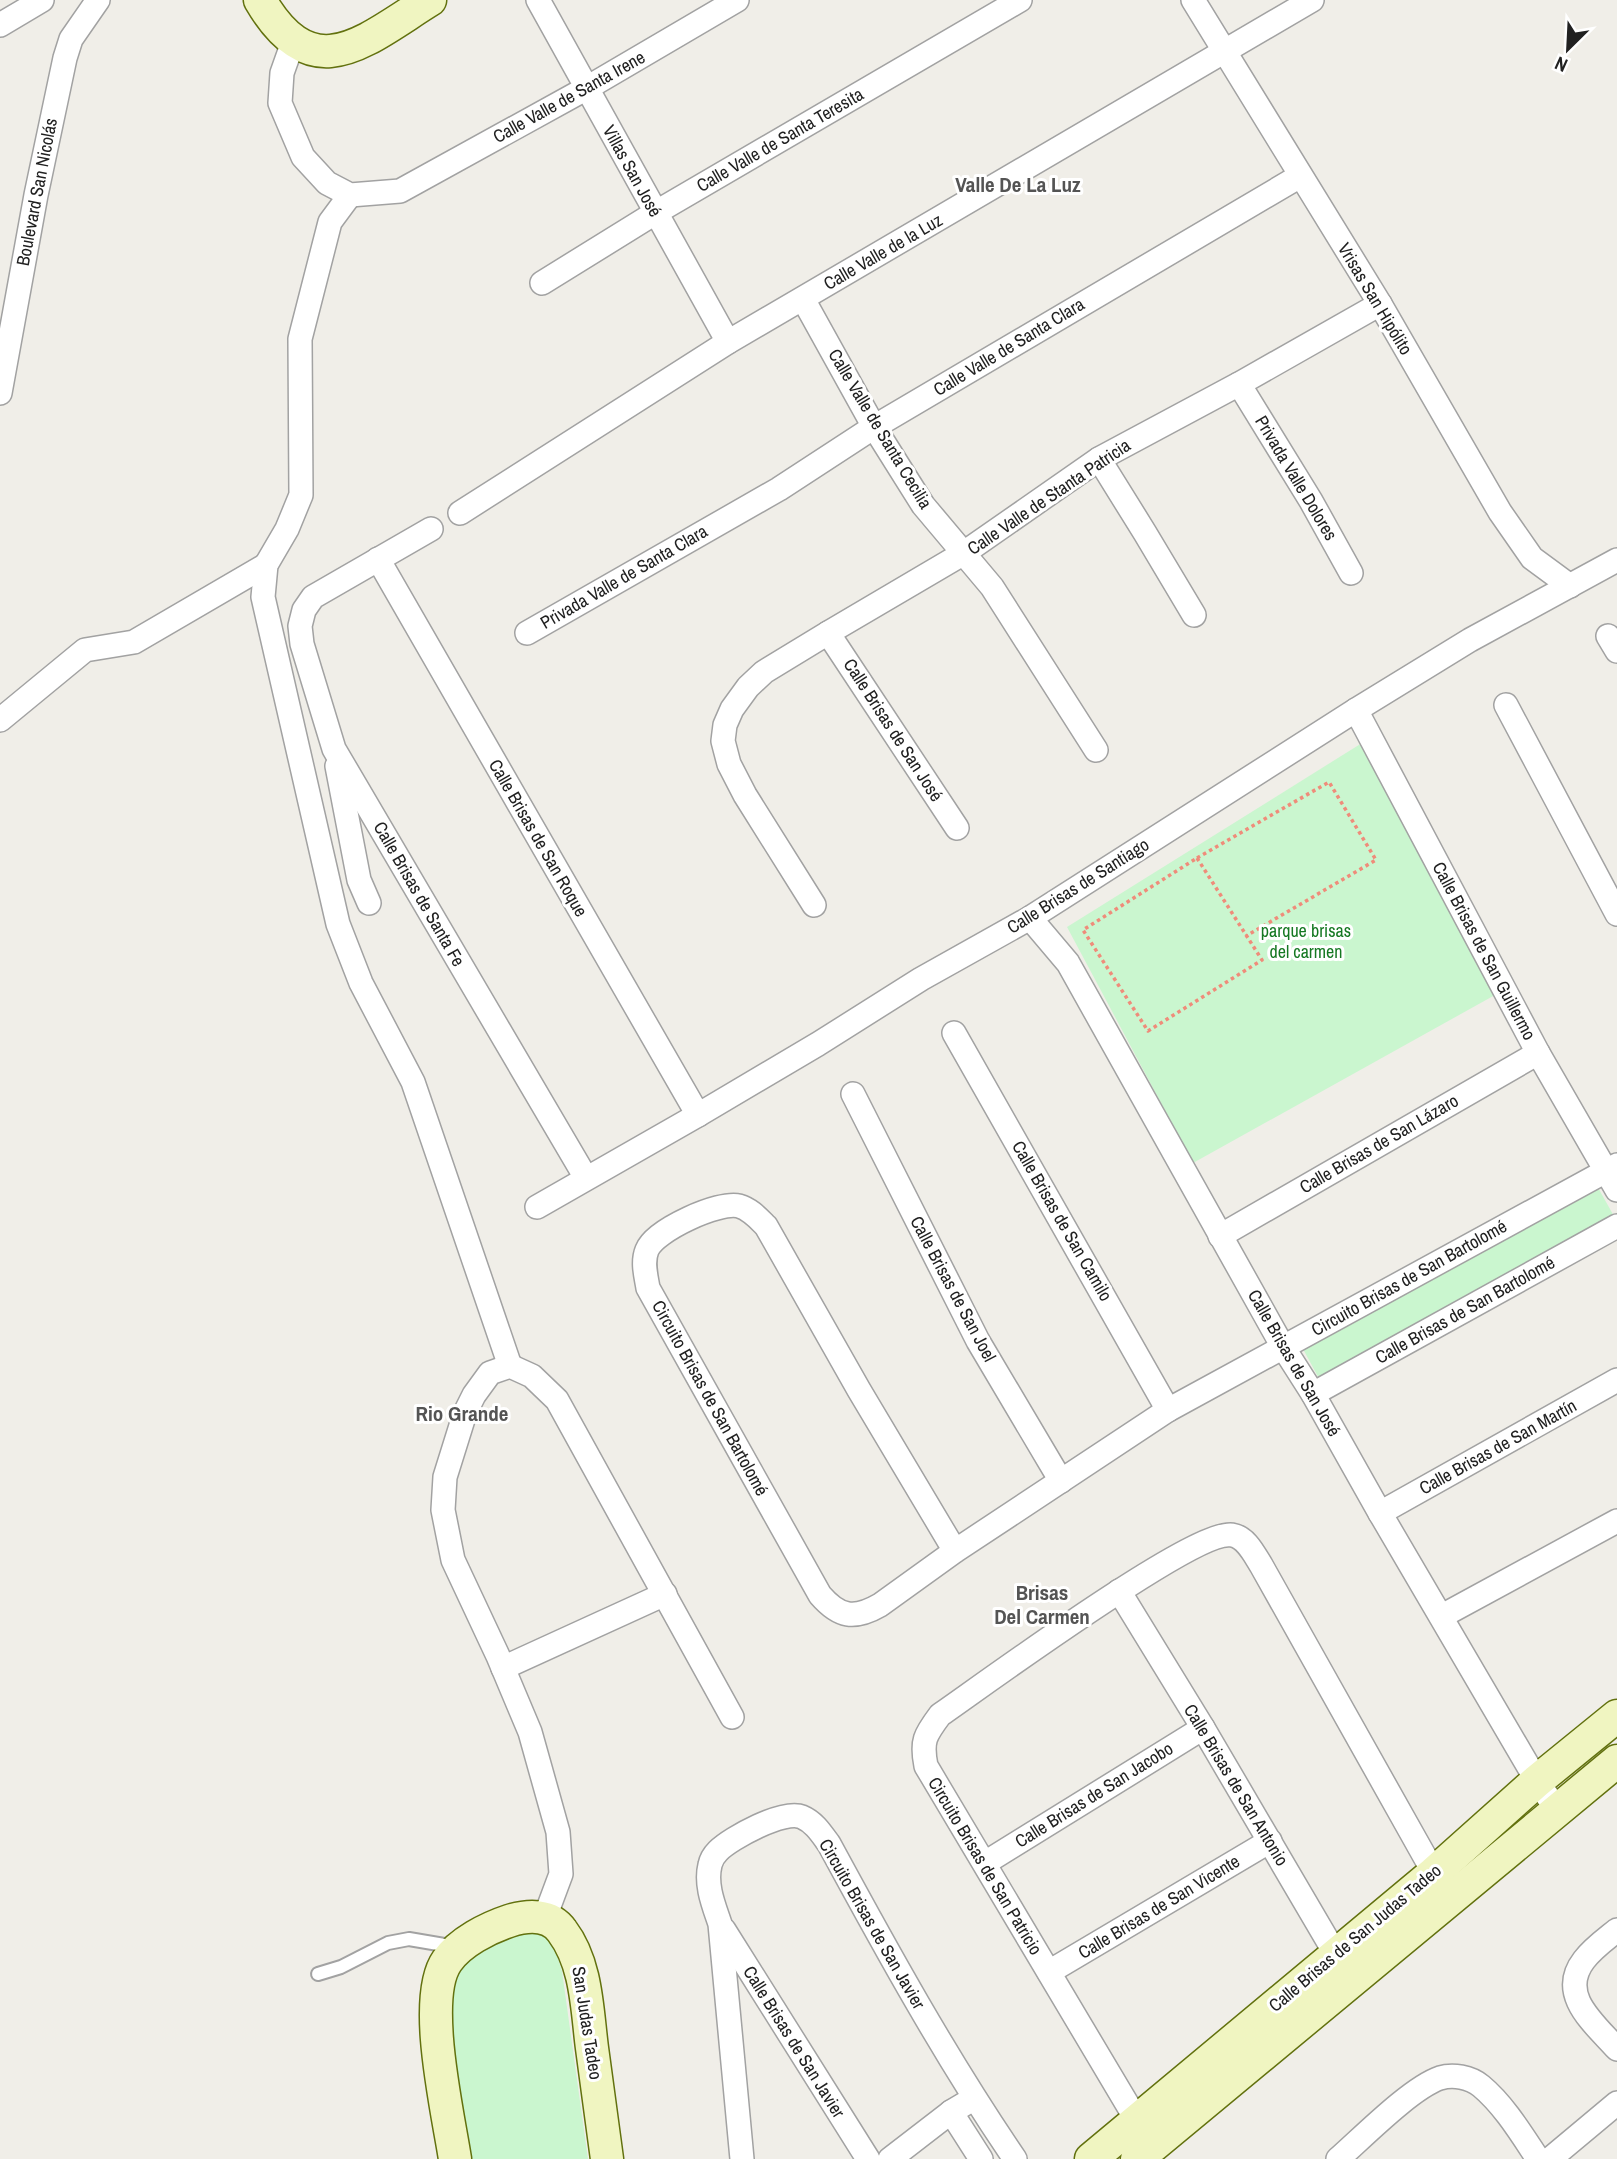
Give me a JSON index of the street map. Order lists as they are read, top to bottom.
{
  "streets": {
    "street": [
      "Calle Valle de Santa Irene",
      "Calle Valle de Santa Teresita",
      "Villas San José",
      "Boulevard San Nicolás",
      "Calle Valle de la Luz",
      "Vrisas San Hipólito",
      "Calle Valle de Santa Clara",
      "Calle Valle de Santa Cecilia",
      "Privada Valle Dolores",
      "Calle Valle de Stanta Patricia",
      "Privada Valle de Santa Clara",
      "Calle Brisas de San José",
      "Calle Brisas de San Roque",
      "Calle Brisas de Santiago",
      "Calle Brisas de Santa Fe",
      "Calle Brisas de San Guillermo",
      "Calle Brisas de San Lázaro",
      "Calle Brisas de San Camilo",
      "Circuito Brisas de San Bartolomé",
      "Calle Brisas de San Joel",
      "Calle Brisas de San Bartolomé",
      "Calle Brisas de San Martín",
      "Calle Brisas de San Antonio",
      "Calle Brisas de San Jacobo",
      "Circuito Brisas de San Patricio",
      "Calle Brisas de San Vicente",
      "Circuito Brisas de San Javier",
      "Calle Brisas de San Judas Tadeo",
      "San Judas Tadeo",
      "Calle Brisas de San Javier"
    ]
  },
  "crossings": [
    ["Calle Valle de Santa Irene", "Villas San José"],
    ["Calle Valle de Santa Teresita", "Villas San José"],
    ["Villas San José", "Calle Valle de la Luz"],
    ["Calle Valle de la Luz", "Vrisas San Hipólito"],
    ["Calle Valle de la Luz", "Calle Valle de Santa Cecilia"],
    ["Vrisas San Hipólito", "Calle Valle de Santa Clara"],
    ["Vrisas San Hipólito", "Calle Valle de Stanta Patricia"],
    ["Vrisas San Hipólito", "Calle Brisas de Santiago"],
    ["Calle Valle de Santa Clara", "Calle Valle de Santa Cecilia"],
    ["Calle Valle de Santa Clara", "Privada Valle de Santa Clara"],
    ["Calle Valle de Santa Cecilia", "Calle Valle de Stanta Patricia"],
    ["Privada Valle Dolores", "Calle Valle de Stanta Patricia"],
    ["Calle Valle de Stanta Patricia", "Calle Brisas de San José"],
    ["Calle Brisas de San José", "Calle Brisas de Santiago"],
    ["Calle Brisas de San José", "Calle Brisas de San Lázaro"],
    ["Calle Brisas de San José", "Circuito Brisas de San Bartolomé"],
    ["Calle Brisas de San José", "Calle Brisas de San Bartolomé"],
    ["Calle Brisas de San José", "Calle Brisas de San Martín"],
    ["Calle Brisas de San José", "Calle Brisas de San Judas Tadeo"],
    ["Calle Brisas de San Roque", "Calle Brisas de Santiago"],
    ["Calle Brisas de San Roque", "Calle Brisas de Santa Fe"],
    ["Calle Brisas de Santiago", "Calle Brisas de Santa Fe"],
    ["Calle Brisas de Santiago", "Calle Brisas de San Guillermo"],
    ["Calle Brisas de San Guillermo", "Calle Brisas de San Lázaro"],
    ["Calle Brisas de San Guillermo", "Circuito Brisas de San Bartolomé"],
    ["Calle Brisas de San Camilo", "Circuito Brisas de San Bartolomé"],
    ["Circuito Brisas de San Bartolomé", "Calle Brisas de San Joel"],
    ["Calle Brisas de San Antonio", "Calle Brisas de San Jacobo"],
    ["Calle Brisas de San Antonio", "Circuito Brisas de San Patricio"],
    ["Calle Brisas de San Antonio", "Calle Brisas de San Vicente"],
    ["Calle Brisas de San Antonio", "Calle Brisas de San Judas Tadeo"],
    ["Calle Brisas de San Jacobo", "Circuito Brisas de San Patricio"],
    ["Circuito Brisas de San Patricio", "Calle Brisas de San Vicente"],
    ["Circuito Brisas de San Patricio", "Calle Brisas de San Judas Tadeo"],
    ["Circuito Brisas de San Javier", "Calle Brisas de San Javier"]
  ],
  "districts": ["Valle De La Luz", "Rio Grande", "Brisas Del Carmen"],
  "parks": ["parque brisas del carmen"],
  "north": "bottom left"
}
